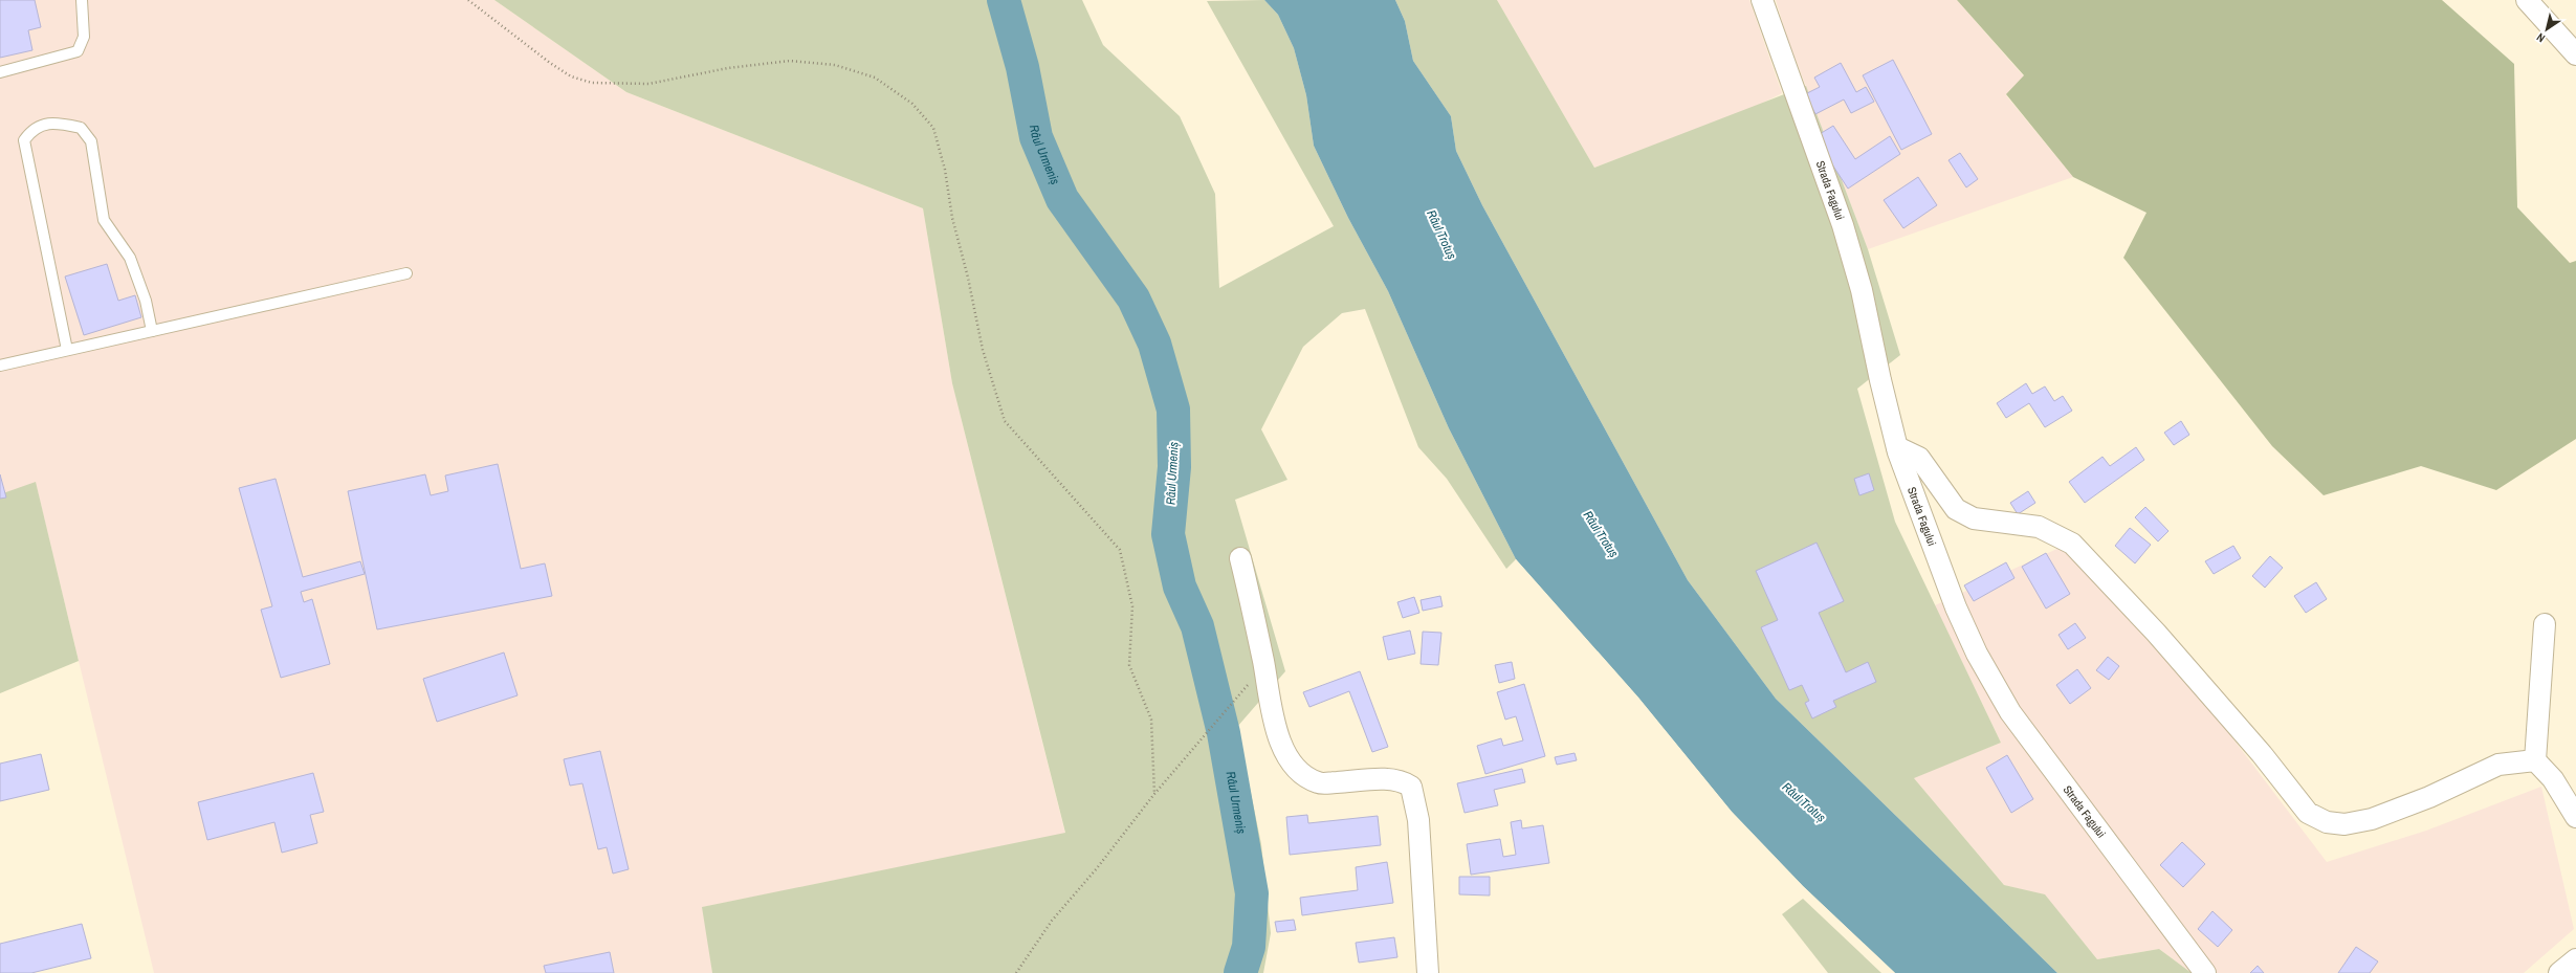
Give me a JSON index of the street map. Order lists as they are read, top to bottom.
{
  "streets": {
    "street": ["Strada Fagului"]
  },
  "water": ["Râul Urmeniș", "Râul Trotuș"],
  "north": "bottom left"
}
